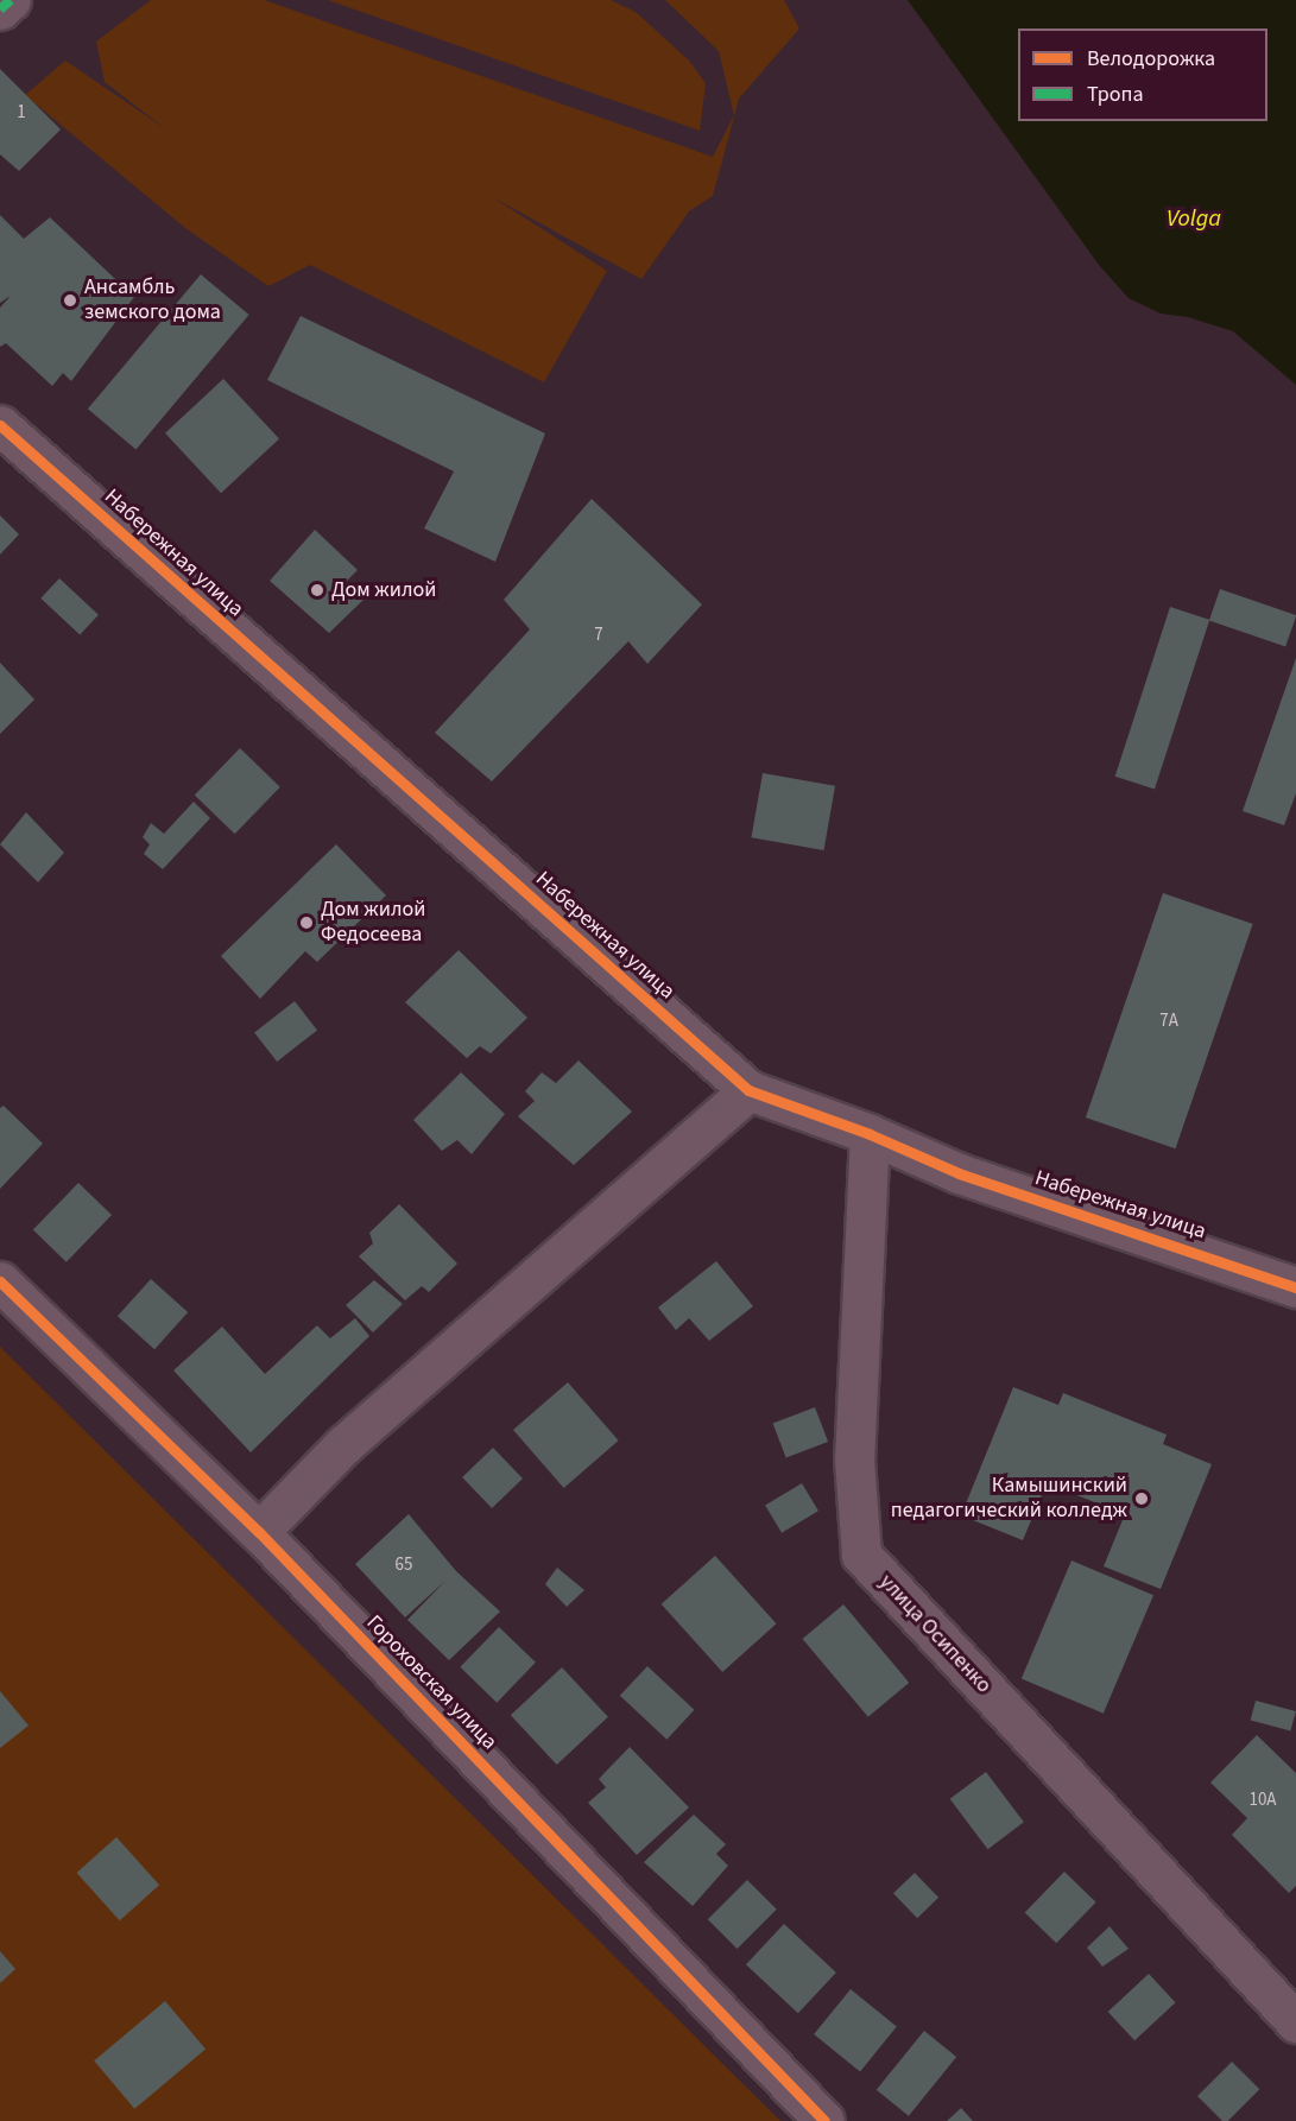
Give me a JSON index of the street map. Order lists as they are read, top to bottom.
{
  "streets": {
    "street": ["Набережная улица", "улица Осипенко", "Гороховская улица"]
  },
  "crossings": [
    ["Набережная улица", "улица Осипенко"]
  ],
  "water": ["Volga"],
  "places": [
    "Ансамбль земского дома",
    "Дом жилой",
    "Дом жилой Федосеева",
    "Камышинский педагогический колледж"
  ],
  "house_numbers": [
    "1",
    "7",
    "7А",
    "65",
    "10А"
  ],
  "legend": ["Велодорожка", "Тропа"]
}
